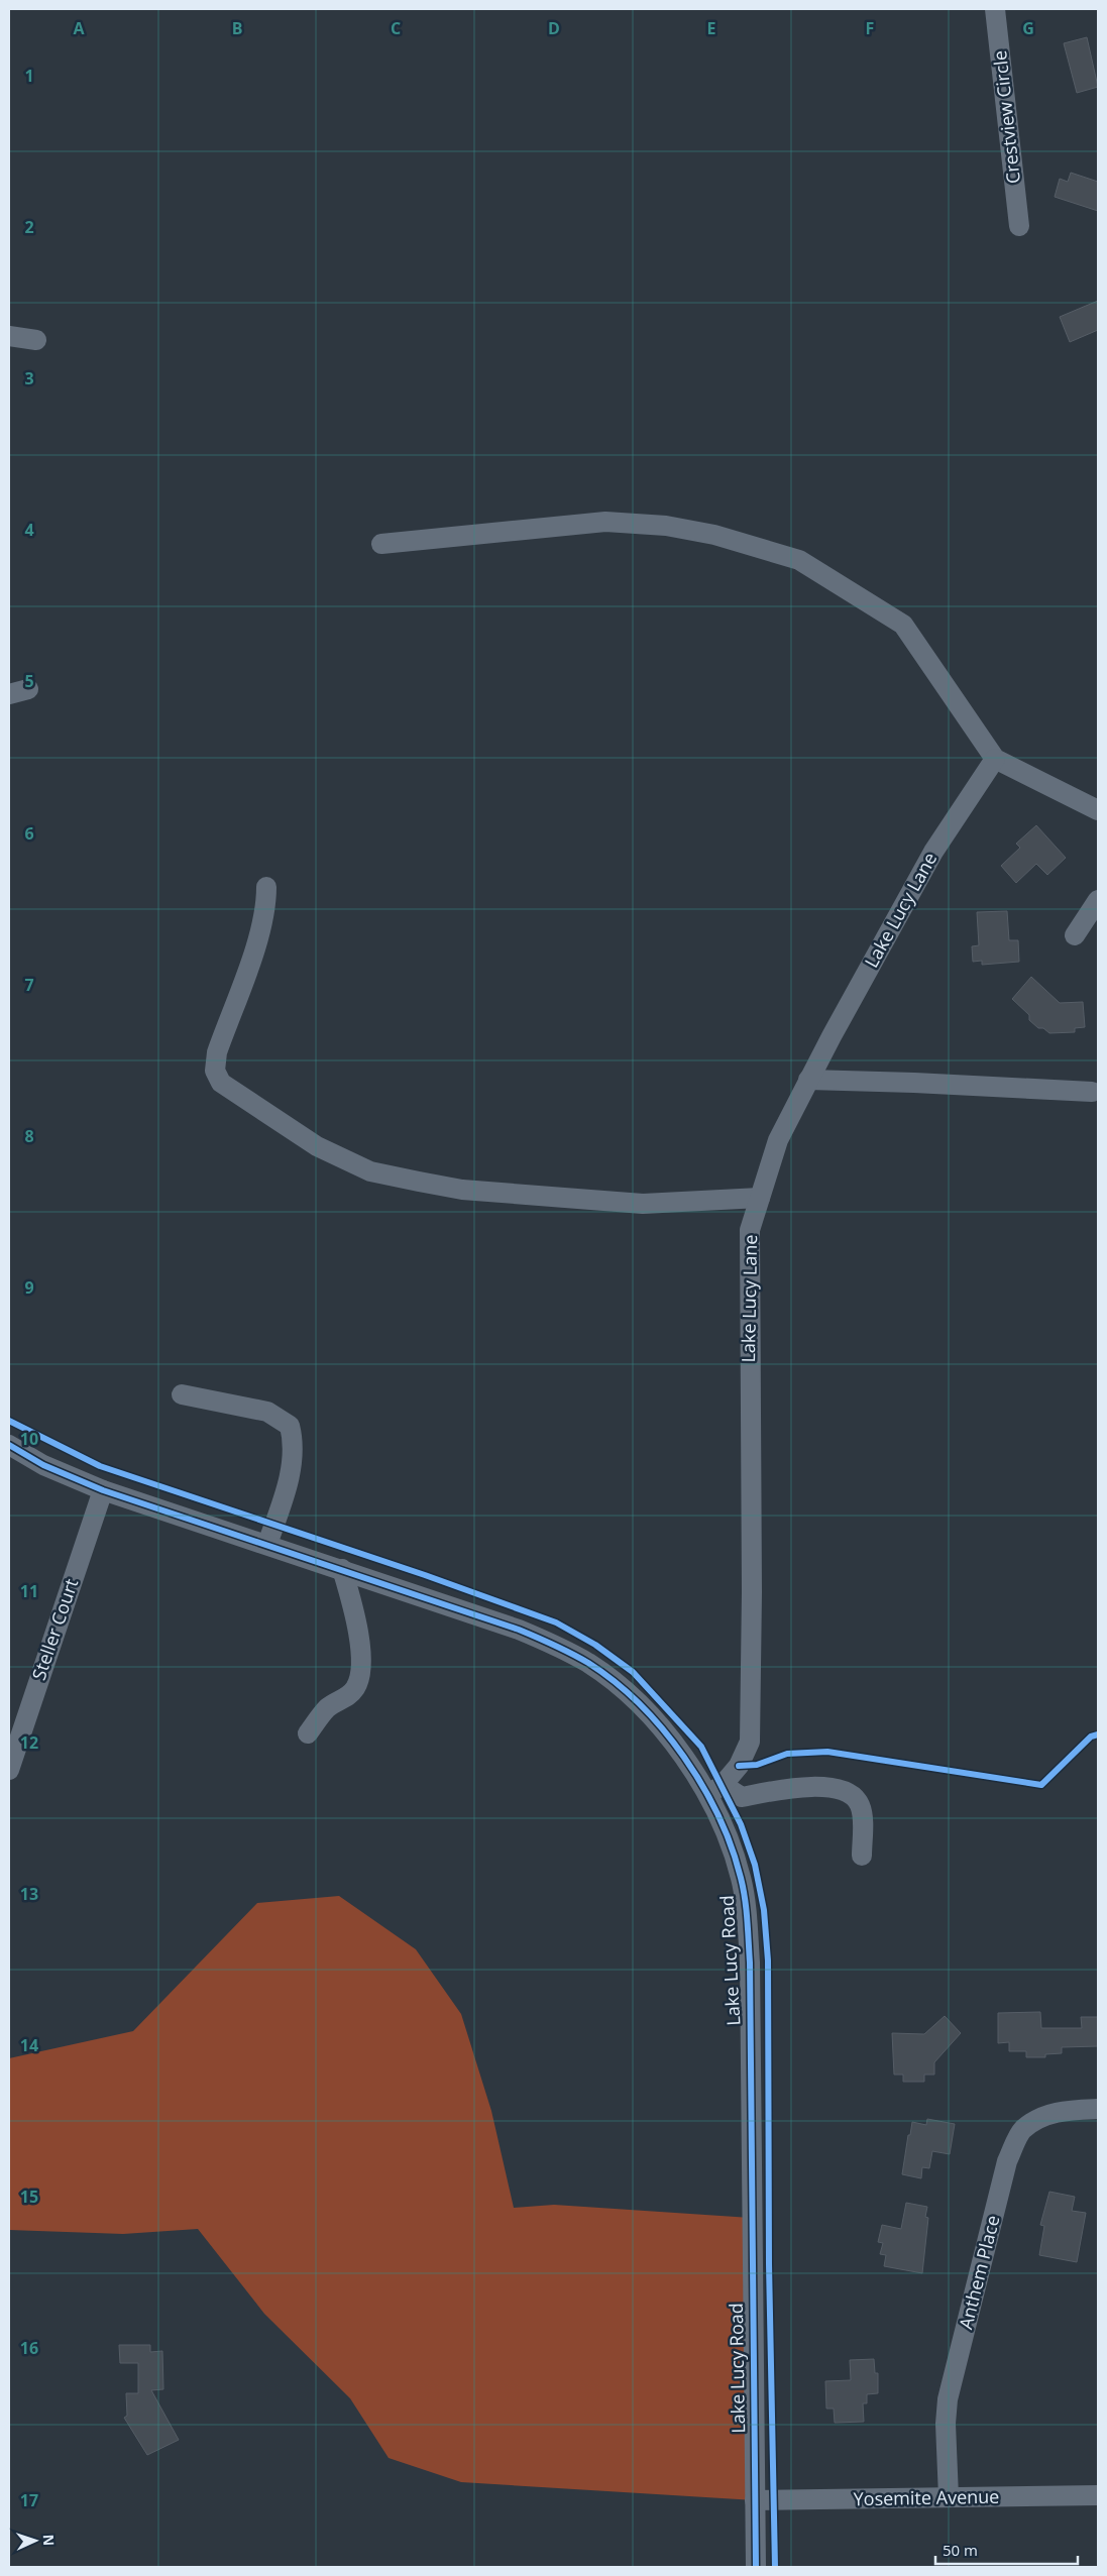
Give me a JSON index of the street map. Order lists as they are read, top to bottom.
{
  "streets": {
    "street": [
      "Crestview Circle",
      "Lake Lucy Lane",
      "Steller Court",
      "Lake Lucy Road",
      "Anthem Place",
      "Yosemite Avenue"
    ]
  },
  "crossings": [
    ["Lake Lucy Lane", "Lake Lucy Road"],
    ["Steller Court", "Lake Lucy Road"],
    ["Lake Lucy Road", "Yosemite Avenue"],
    ["Anthem Place", "Yosemite Avenue"]
  ],
  "scale_bar": "50 m",
  "north": "right",
  "grid": {
    "columns": [
      "A",
      "B",
      "C",
      "D",
      "E",
      "F",
      "G"
    ],
    "rows": [
      "1",
      "2",
      "3",
      "4",
      "5",
      "6",
      "7",
      "8",
      "9",
      "10",
      "11",
      "12",
      "13",
      "14",
      "15",
      "16",
      "17"
    ]
  }
}
